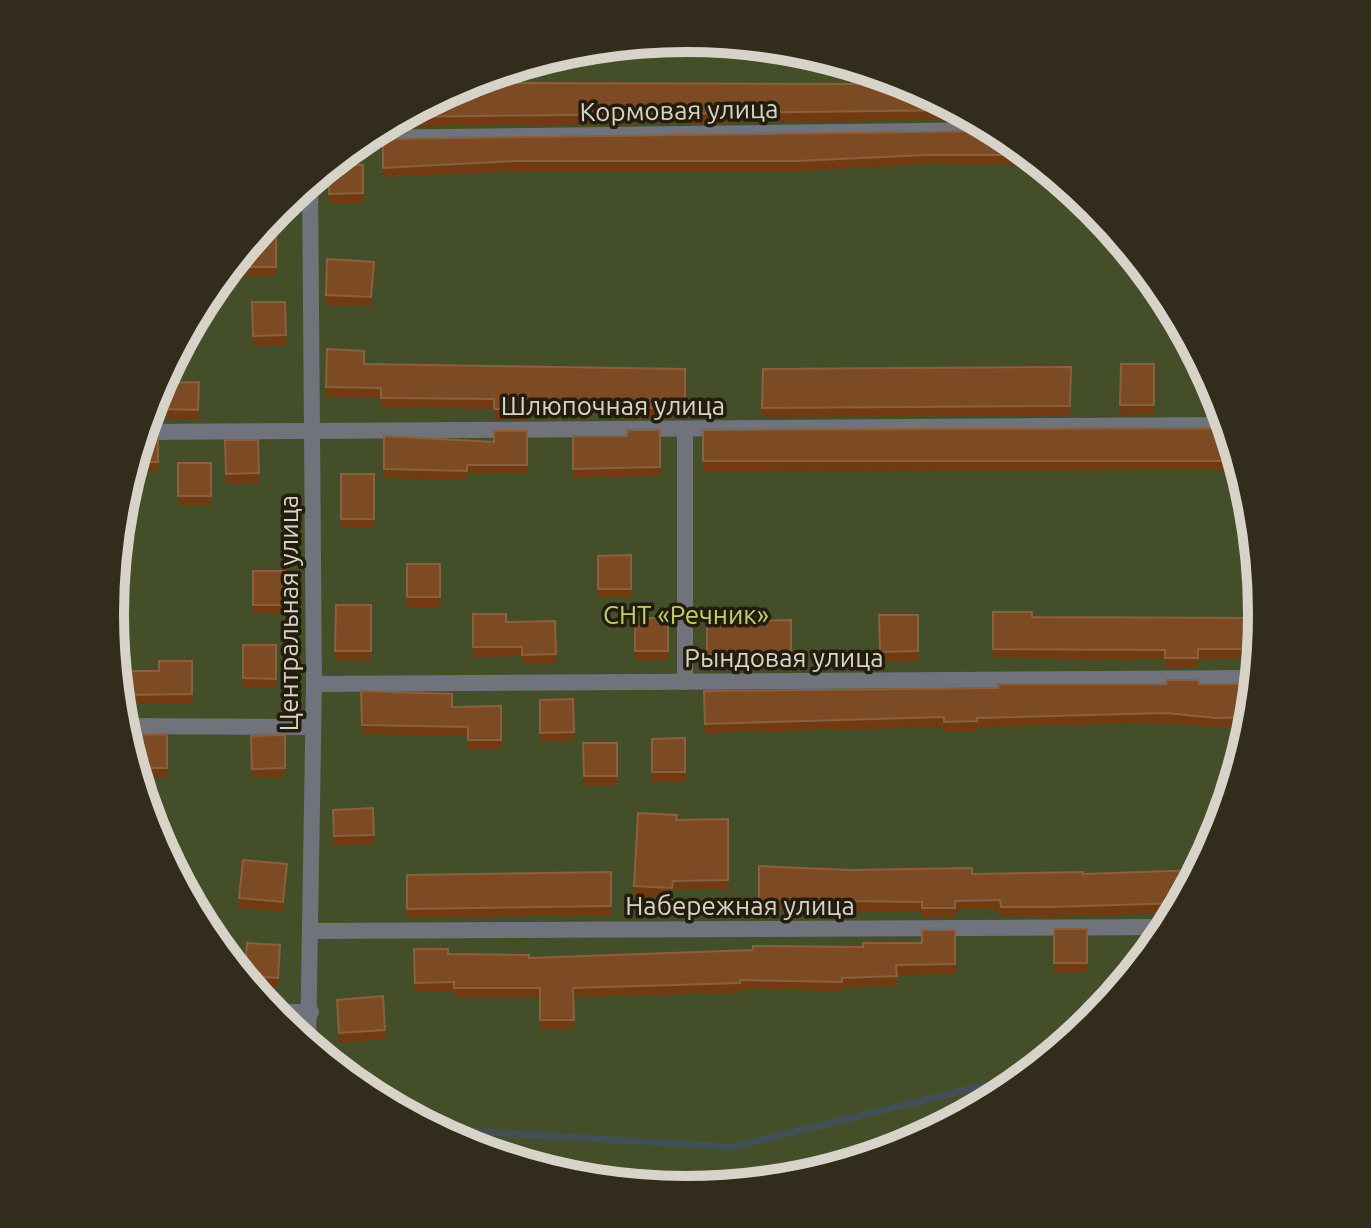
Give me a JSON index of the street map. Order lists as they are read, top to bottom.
{
  "streets": {
    "street": [
      "Кормовая улица",
      "Шлюпочная улица",
      "Центральная улица",
      "Рындовая улица",
      "Набережная улица"
    ]
  },
  "crossings": [
    ["Шлюпочная улица", "Центральная улица"],
    ["Центральная улица", "Рындовая улица"],
    ["Центральная улица", "Набережная улица"]
  ],
  "parks": ["СНТ «Речник»"]
}
